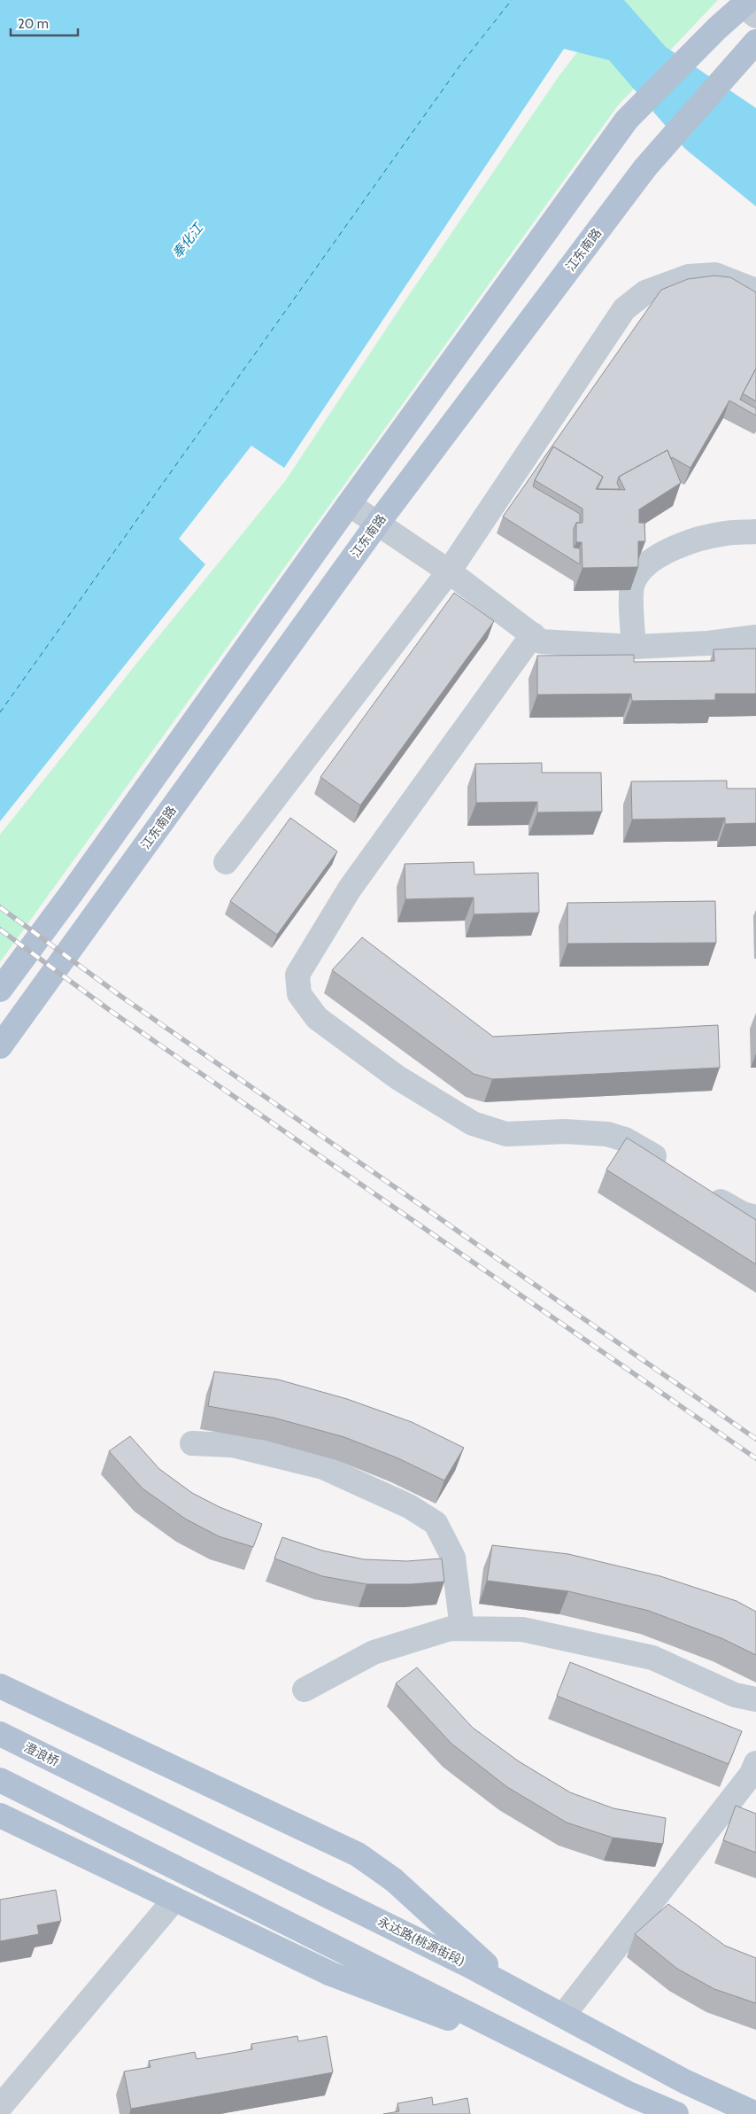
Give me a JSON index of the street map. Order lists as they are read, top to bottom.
{
  "streets": {
    "main road": ["江东南路", "澄浪桥", "永达路(桃源街段)"]
  },
  "crossings": [
    ["澄浪桥", "永达路(桃源街段)"]
  ],
  "water": ["奉化江"],
  "scale_bar": "20 m"
}
